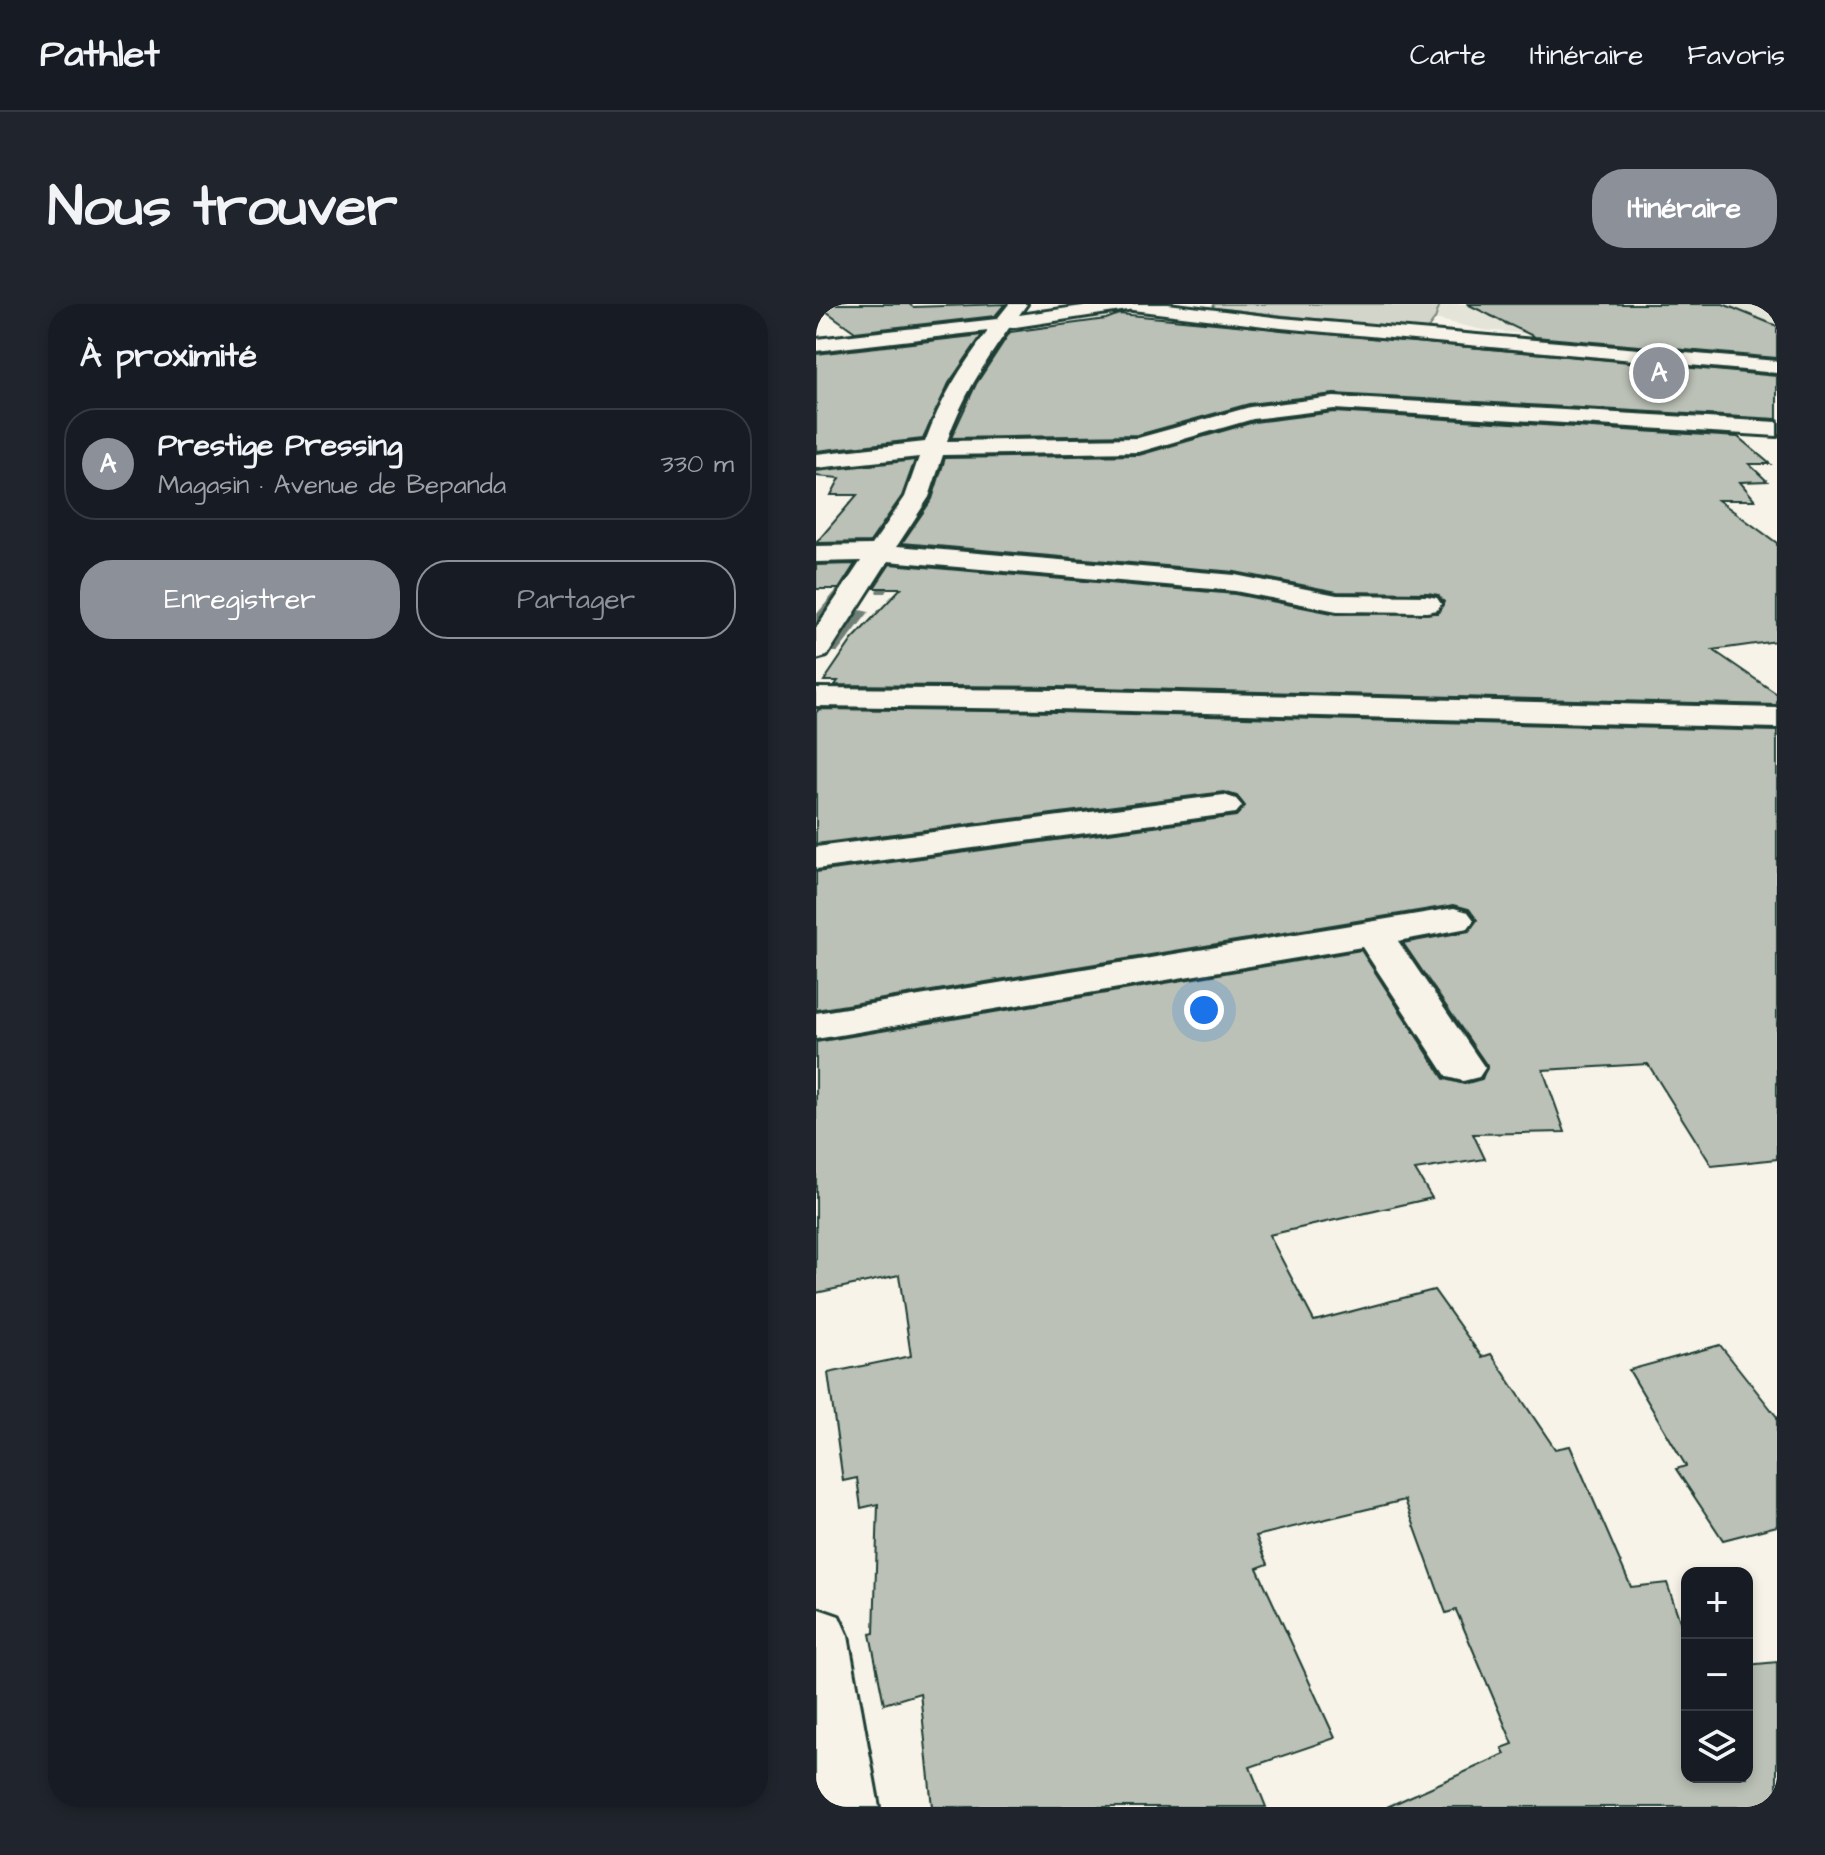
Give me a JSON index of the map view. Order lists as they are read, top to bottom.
{
  "page": {
    "header": "Pathlet",
    "nav": ["Carte", "Itinéraire", "Favoris"],
    "title": "Nous trouver",
    "buttons": [
      "Itinéraire",
      ["Enregistrer", "Partager"]
    ],
    "heading": "À proximité",
    "pins": "A",
    "list": [
      {
        "mark": "A",
        "name": "Prestige Pressing",
        "note": "Magasin · Avenue de Bepanda",
        "value": "330 m"
      }
    ],
    "map_buttons": ["+", "−"]
  }
}
